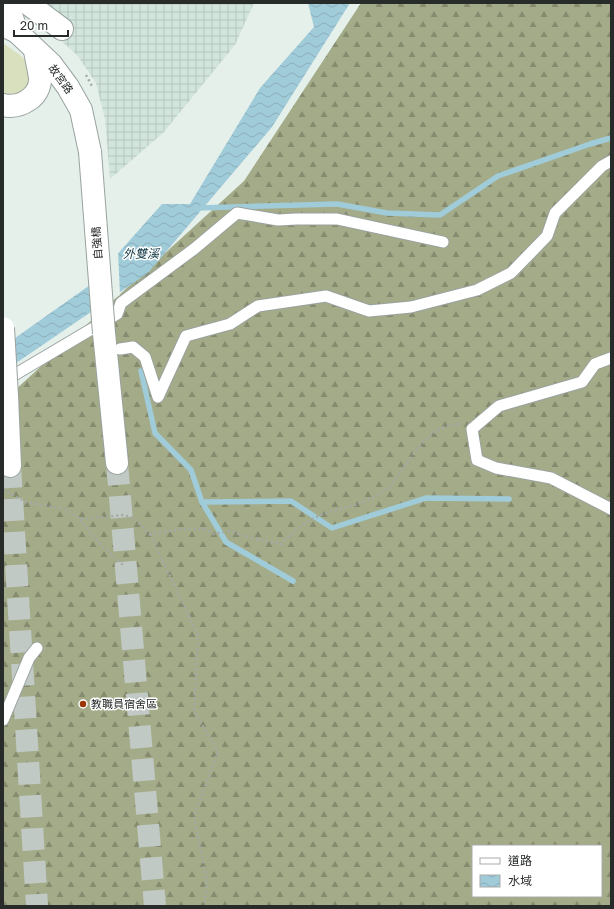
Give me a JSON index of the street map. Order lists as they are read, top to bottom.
{
  "streets": {
    "main road": ["故宮路", "自強橋"]
  },
  "crossings": [
    ["故宮路", "自強橋"]
  ],
  "water": ["外雙溪"],
  "places": ["教職員宿舍區"],
  "legend": ["道路", "水域"],
  "scale_bar": "20 m"
}
